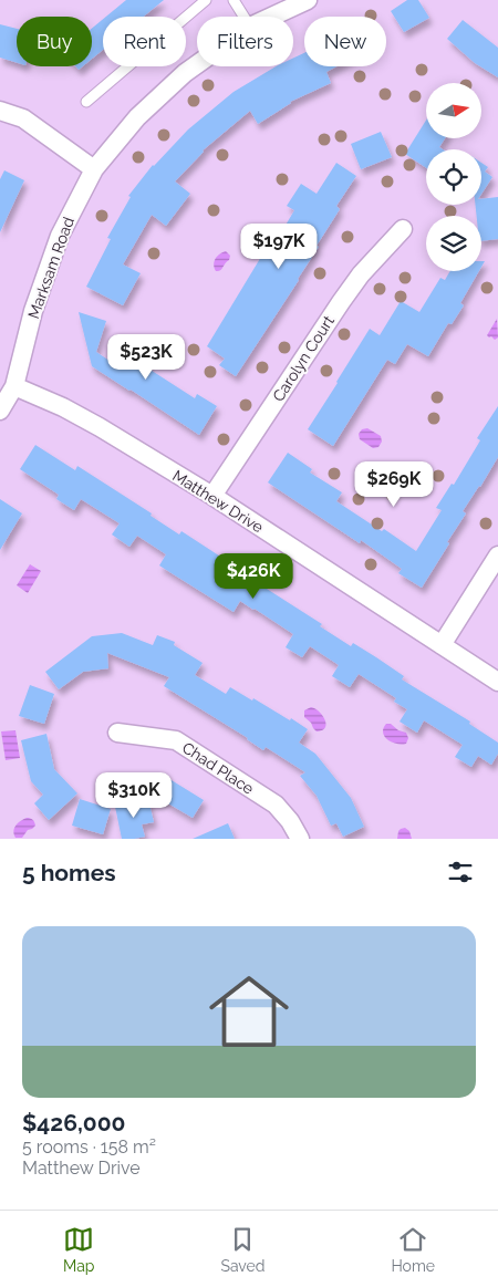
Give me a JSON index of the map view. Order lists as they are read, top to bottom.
{
  "streets": {
    "street": [
      "Marksam Road",
      "Carolyn Court",
      "Matthew Drive",
      "Chad Place"
    ]
  },
  "crossings": [
    ["Marksam Road", "Matthew Drive"],
    ["Carolyn Court", "Matthew Drive"]
  ],
  "north": "right",
  "page": {
    "chip": [
      "Buy",
      "Rent",
      "Filters",
      "New"
    ],
    "price": [
      "$197K",
      "$523K",
      "$269K",
      "$426K",
      "$310K"
    ],
    "heading": "5 homes",
    "list": [
      {
        "name": "$426,000",
        "note": "5 rooms · 158 m² · Matthew Drive"
      }
    ],
    "tabs": ["Map", "Saved", "Home"]
  }
}
